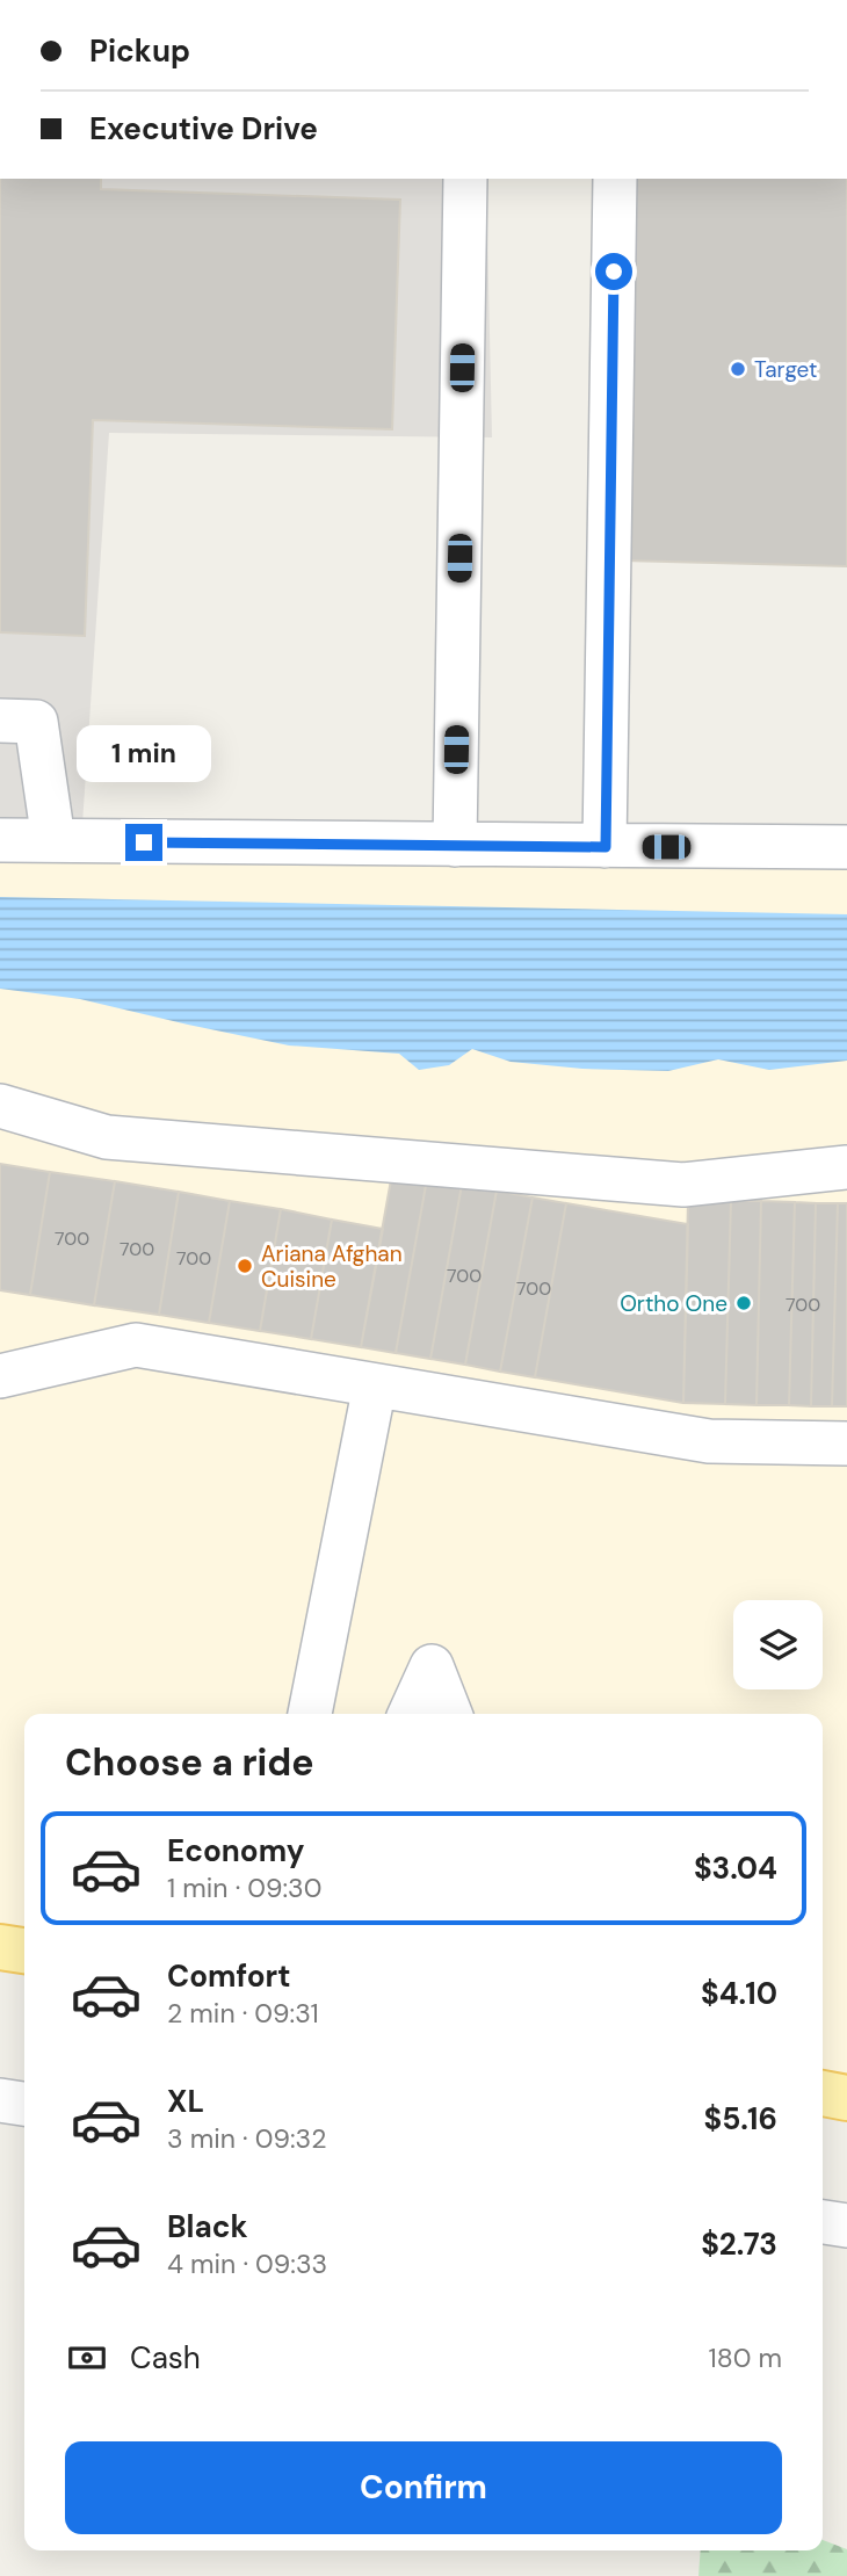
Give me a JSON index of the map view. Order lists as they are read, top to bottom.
{
  "places": ["Target", "Ariana Afghan Cuisine", "Ortho One"],
  "house_numbers": [
    "700",
    "700",
    "700",
    "700",
    "700",
    "700"
  ],
  "page": {
    "banner": ["Pickup", "Executive Drive"],
    "bubble": "1 min",
    "heading": "Choose a ride",
    "list": [
      {
        "name": "Economy",
        "note": "1 min · 09:30",
        "value": "$3.04"
      },
      {
        "name": "Comfort",
        "note": "2 min · 09:31",
        "value": "$4.10"
      },
      {
        "name": "XL",
        "note": "3 min · 09:32",
        "value": "$5.16"
      },
      {
        "name": "Black",
        "note": "4 min · 09:33",
        "value": "$2.73"
      }
    ],
    "pay": ["Cash", "180 m"],
    "buttons": "Confirm"
  }
}
